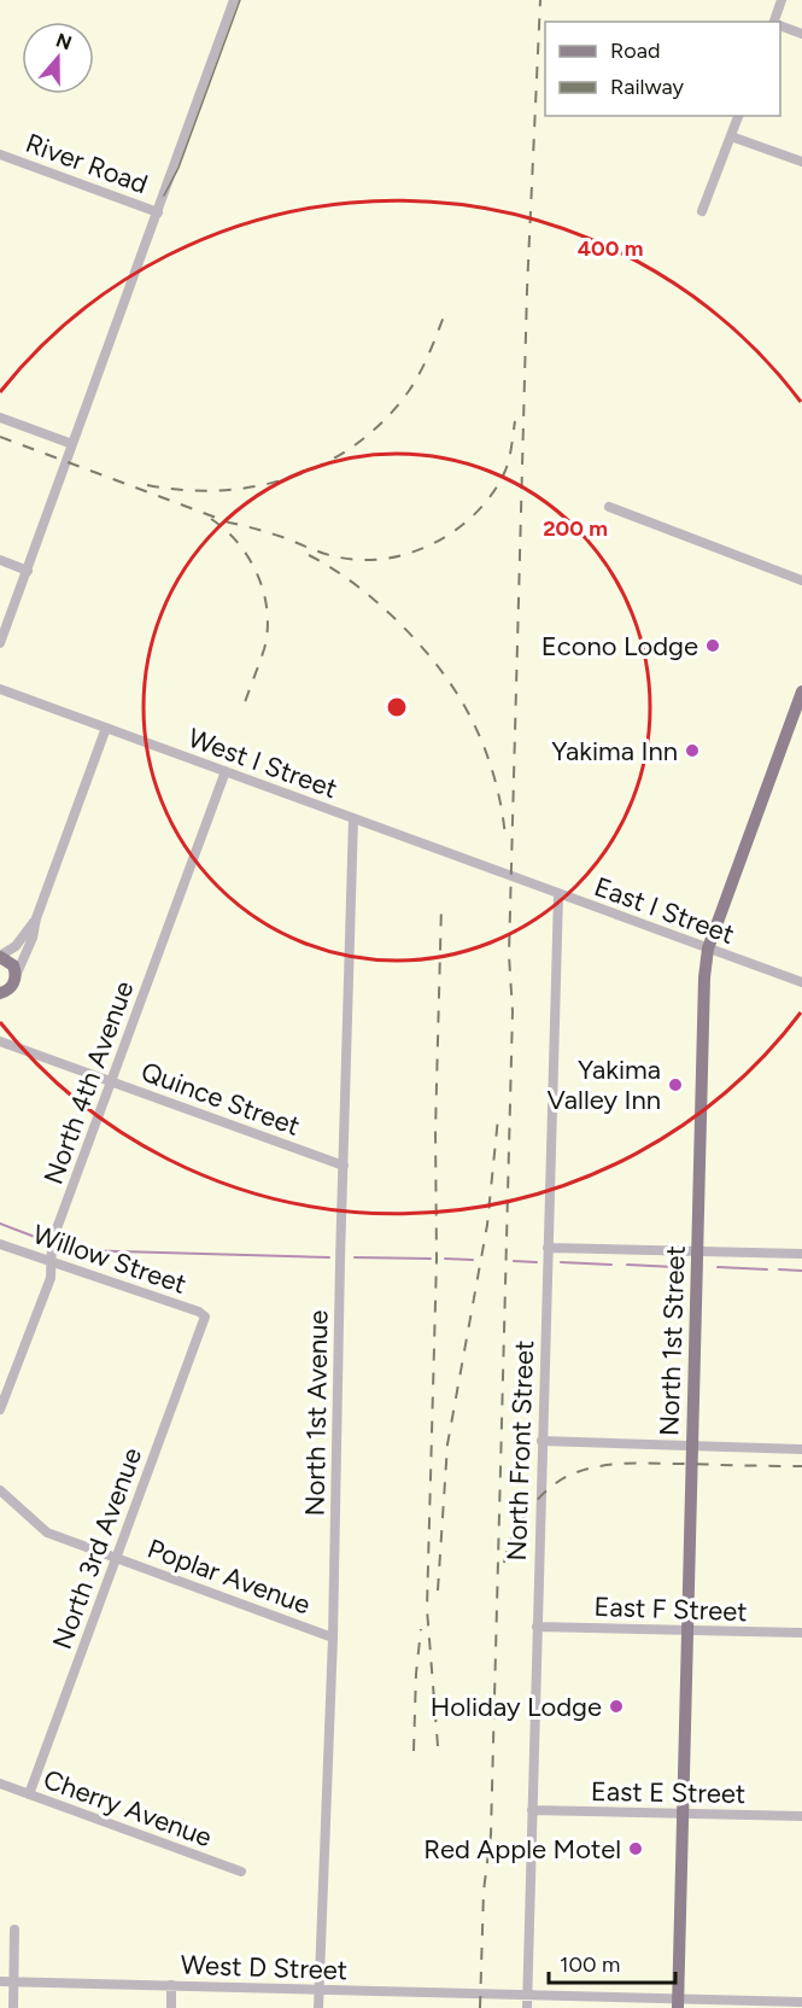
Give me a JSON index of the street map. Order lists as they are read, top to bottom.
{
  "streets": {
    "main road": ["North 1st Street"],
    "street": [
      "River Road",
      "West I Street",
      "East I Street",
      "North 4th Avenue",
      "Quince Street",
      "Willow Street",
      "North 1st Avenue",
      "North Front Street",
      "North 3rd Avenue",
      "Poplar Avenue",
      "East F Street",
      "East E Street",
      "Cherry Avenue",
      "West D Street"
    ]
  },
  "crossings": [
    ["West I Street", "East I Street"],
    ["West I Street", "North 4th Avenue"],
    ["West I Street", "North 1st Avenue"],
    ["East I Street", "North 1st Street"],
    ["East I Street", "North Front Street"],
    ["North 4th Avenue", "Quince Street"],
    ["North 4th Avenue", "Willow Street"],
    ["Quince Street", "North 1st Avenue"],
    ["Willow Street", "North 3rd Avenue"],
    ["North 1st Street", "East F Street"],
    ["North 1st Street", "East E Street"],
    ["North 1st Street", "West D Street"],
    ["North 1st Avenue", "Poplar Avenue"],
    ["North 1st Avenue", "West D Street"],
    ["North Front Street", "East F Street"],
    ["North Front Street", "East E Street"],
    ["North Front Street", "West D Street"],
    ["North 3rd Avenue", "Poplar Avenue"],
    ["North 3rd Avenue", "Cherry Avenue"]
  ],
  "places": [
    "Econo Lodge",
    "Yakima Inn",
    "Yakima Valley Inn",
    "Holiday Lodge",
    "Red Apple Motel"
  ],
  "legend": ["Road", "Railway"],
  "scale_bar": "100 m",
  "north": "top",
  "rings": ["400 m", "200 m"]
}
